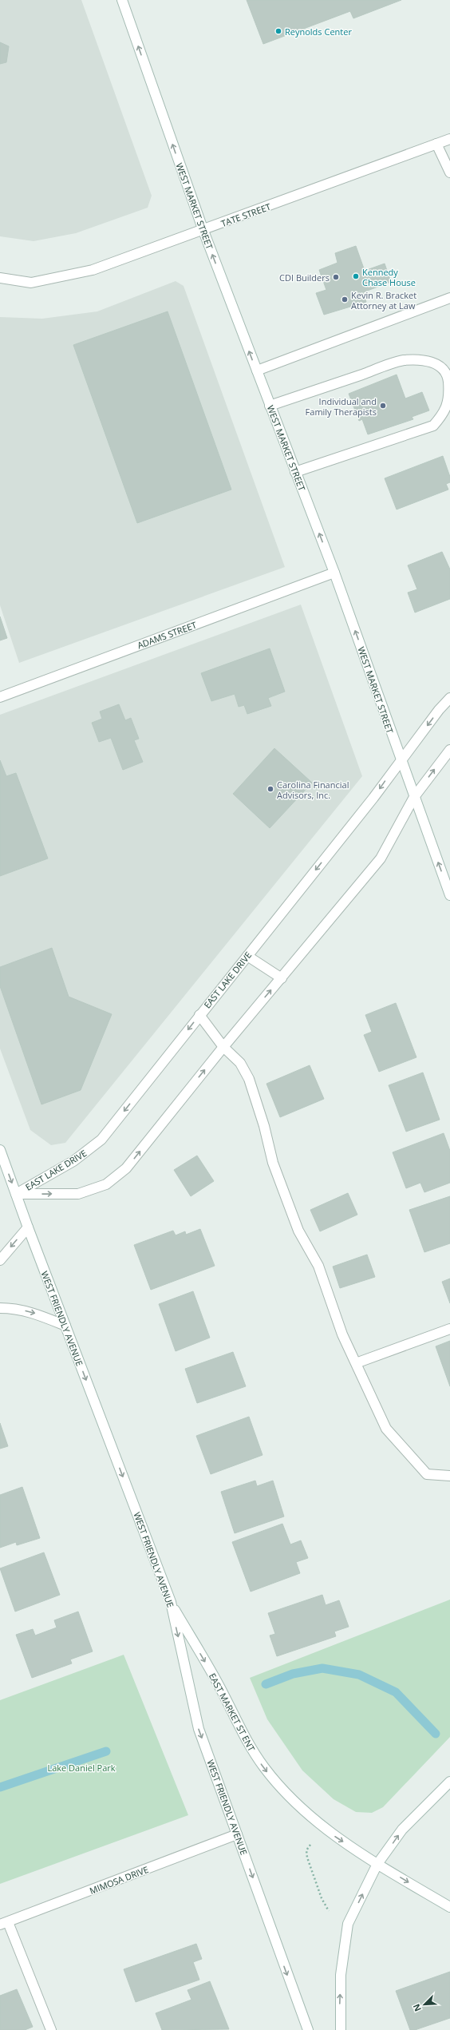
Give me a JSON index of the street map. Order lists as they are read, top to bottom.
{
  "streets": {
    "main road": [
      "WEST MARKET STREET",
      "TATE STREET",
      "ADAMS STREET",
      "EAST LAKE DRIVE",
      "WEST FRIENDLY AVENUE",
      "EAST MARKET ST ENT",
      "MIMOSA DRIVE"
    ]
  },
  "crossings": [
    ["WEST MARKET STREET", "TATE STREET"],
    ["WEST MARKET STREET", "ADAMS STREET"],
    ["WEST MARKET STREET", "EAST LAKE DRIVE"],
    ["EAST LAKE DRIVE", "WEST FRIENDLY AVENUE"],
    ["WEST FRIENDLY AVENUE", "EAST MARKET ST ENT"],
    ["WEST FRIENDLY AVENUE", "MIMOSA DRIVE"]
  ],
  "one_way": ["WEST MARKET STREET", "WEST FRIENDLY AVENUE", "EAST MARKET ST ENT"],
  "parks": ["Lake Daniel Park"],
  "places": [
    "Reynolds Center",
    "Kennedy Chase House",
    "CDI Builders",
    "Kevin R. Bracket Attorney at Law",
    "Individual and Family Therapists",
    "Carolina Financial Advisors, Inc."
  ],
  "north": "bottom left"
}
